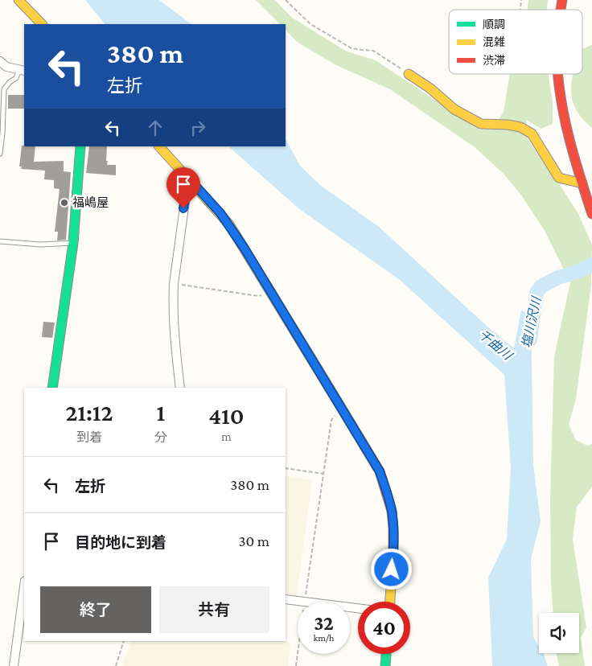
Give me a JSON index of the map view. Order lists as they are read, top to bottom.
{
  "water": ["塩川沢川", "千曲川"],
  "places": ["福嶋屋"],
  "legend": ["順調", "混雑", "渋滞"],
  "page": {
    "turn": ["380 m", "左折"],
    "eta": [
      "21:12",
      "到着",
      "1",
      "分",
      "410",
      "m"
    ],
    "list": [
      {
        "name": "左折",
        "value": "380 m"
      },
      {
        "name": "目的地に到着",
        "value": "30 m"
      }
    ],
    "buttons": ["終了", "共有"],
    "speed": "32 km/h",
    "limit": "40"
  }
}
